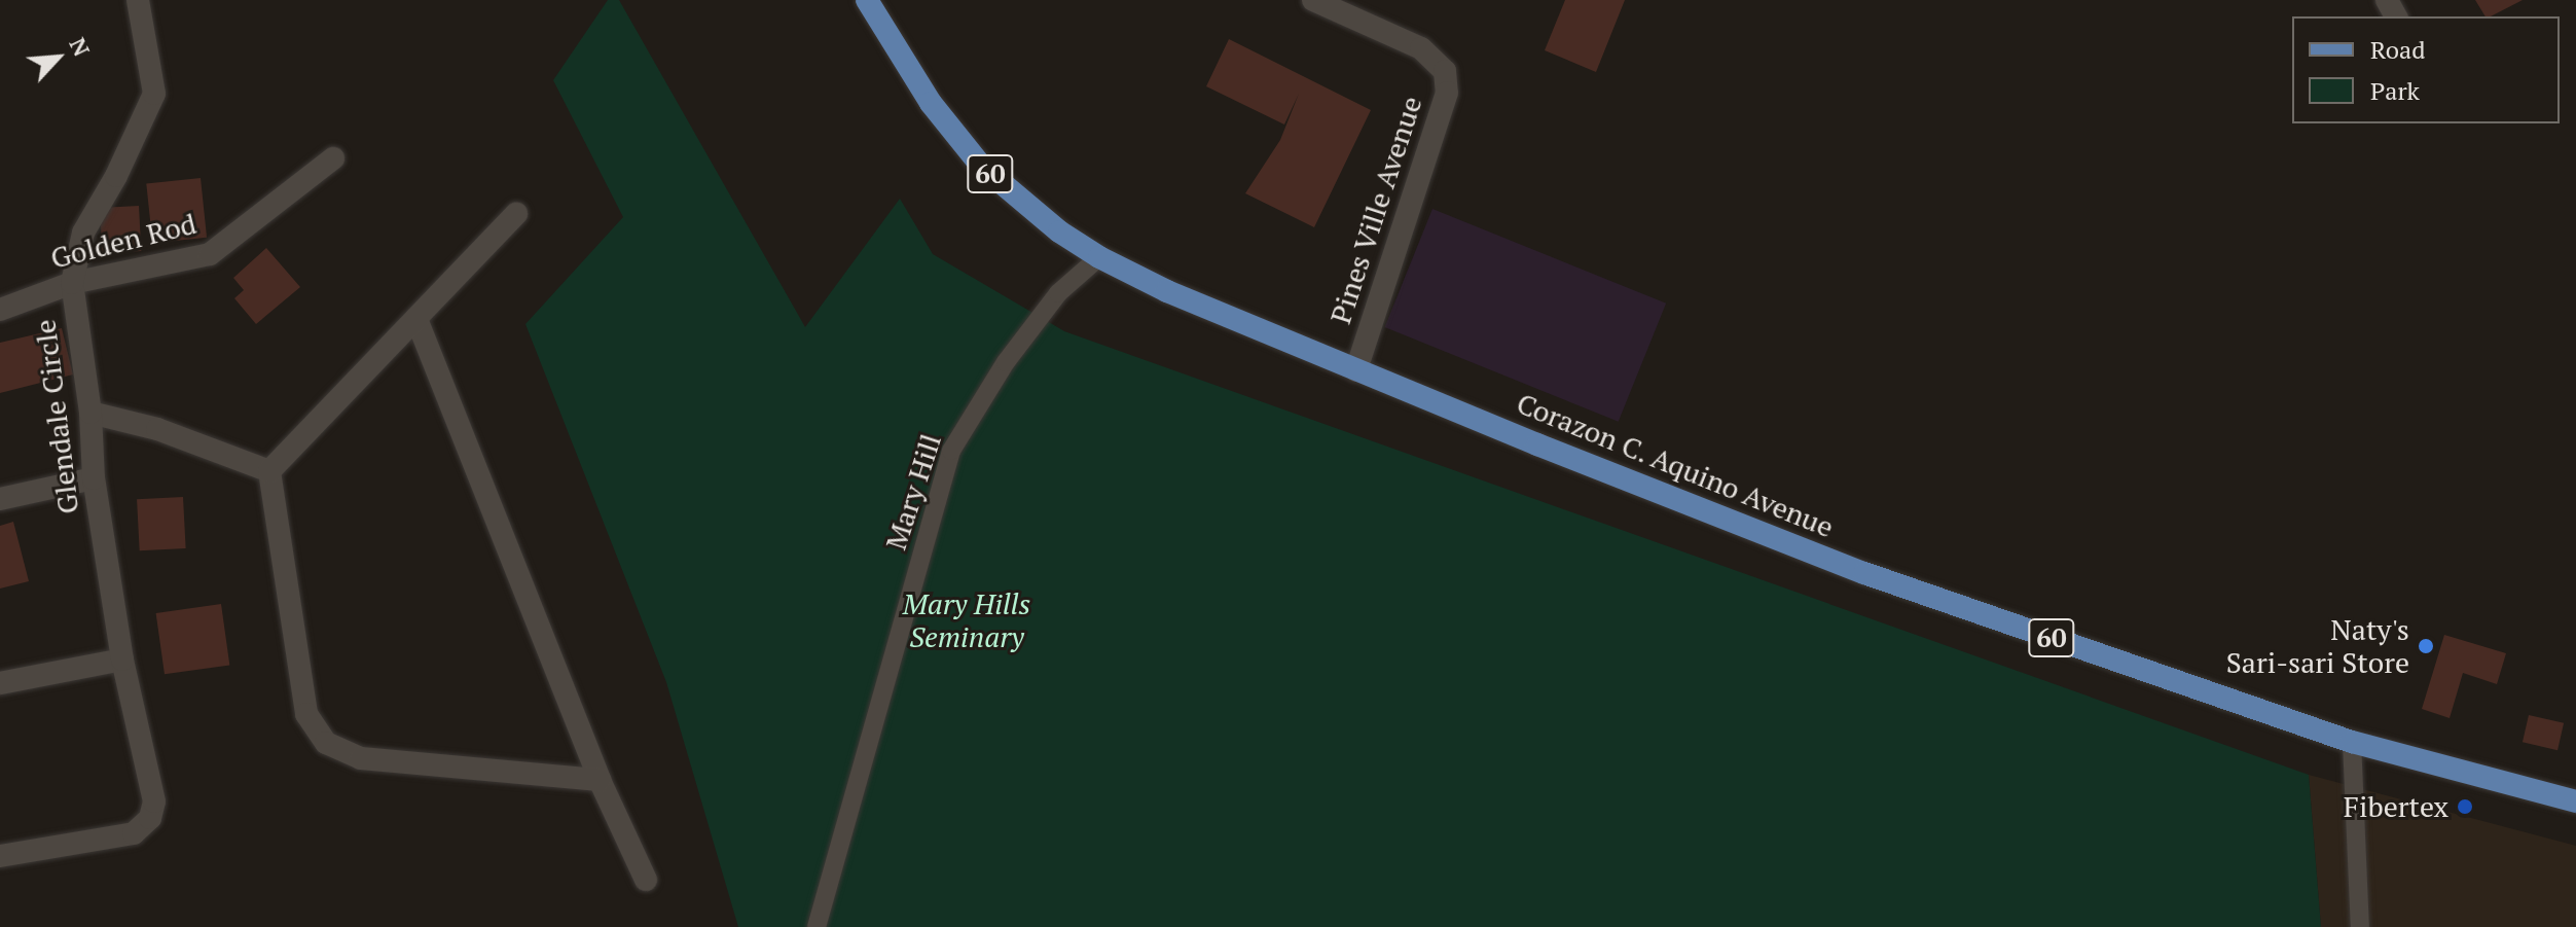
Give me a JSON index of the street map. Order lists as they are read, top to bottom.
{
  "streets": {
    "main road": ["60", "Corazon C. Aquino Avenue"],
    "street": ["Pines Ville Avenue", "Golden Rod", "Glendale Circle"],
    "lane": ["Mary Hill"]
  },
  "crossings": [
    ["Pines Ville Avenue", "Corazon C. Aquino Avenue"],
    ["Golden Rod", "Glendale Circle"],
    ["Corazon C. Aquino Avenue", "Mary Hill"]
  ],
  "parks": ["Mary Hills Seminary"],
  "places": ["Naty's Sari-sari Store", "Fibertex"],
  "legend": ["Road", "Park"],
  "north": "top right"
}
